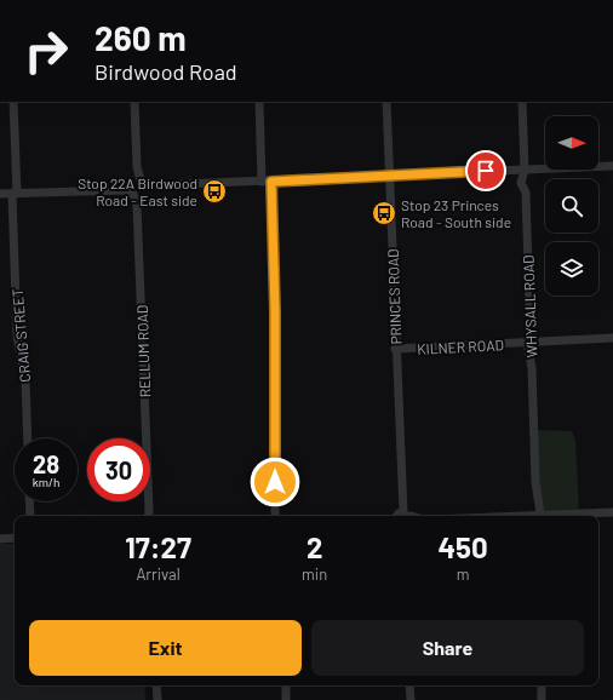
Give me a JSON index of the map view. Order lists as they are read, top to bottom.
{
  "streets": {
    "street": [
      "PRINCES ROAD",
      "WHYSALL ROAD",
      "CRAIG STREET",
      "KILNER ROAD",
      "RELLUM ROAD"
    ]
  },
  "crossings": [
    ["PRINCES ROAD", "KILNER ROAD"],
    ["WHYSALL ROAD", "KILNER ROAD"],
    ["CRAIG STREET", "RELLUM ROAD"]
  ],
  "places": {
    "bus stop": ["Stop 22A Birdwood Road - East side", "Stop 23 Princes Road - South side"]
  },
  "north": "right",
  "page": {
    "turn": ["260 m", "Birdwood Road"],
    "speed": "28 km/h",
    "limit": "30",
    "eta": [
      "17:27",
      "Arrival",
      "2",
      "min",
      "450",
      "m"
    ],
    "buttons": ["Exit", "Share"]
  }
}
